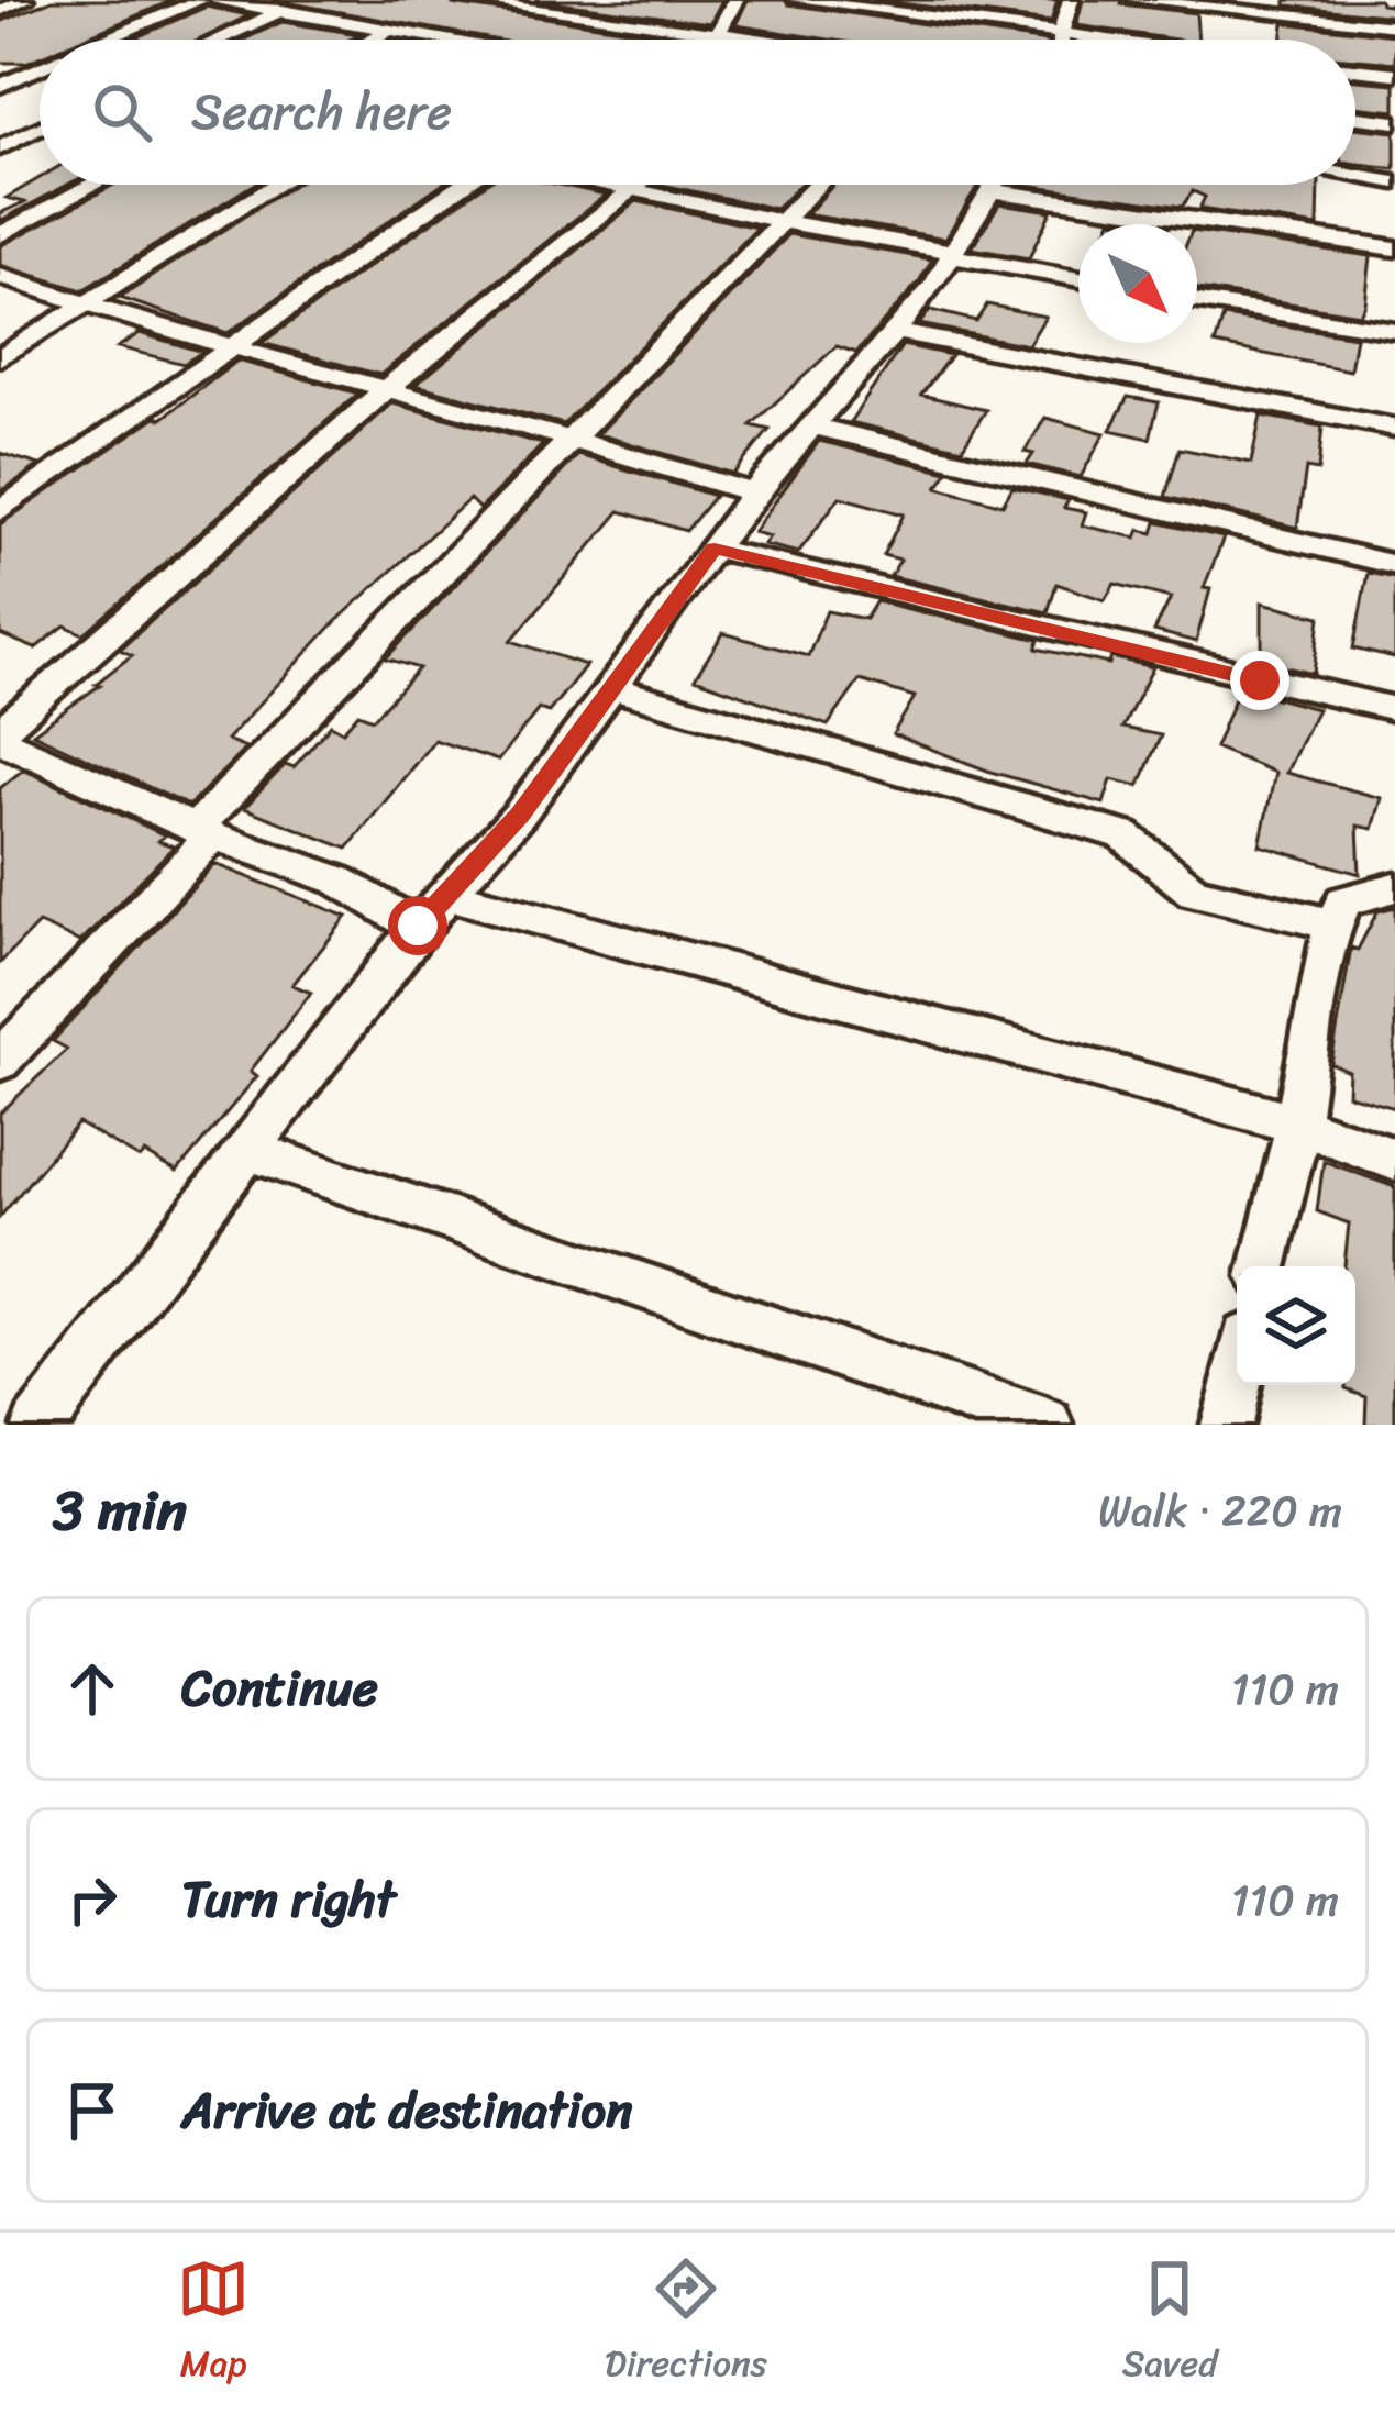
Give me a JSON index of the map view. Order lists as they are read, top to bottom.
{
  "north": "bottom right",
  "page": {
    "search": "Search here",
    "heading": ["3 min", "Walk · 220 m"],
    "list": [
      ["Continue", "110 m"],
      ["Turn right", "110 m"],
      "Arrive at destination"
    ],
    "nav": ["Map", "Directions", "Saved"]
  }
}
